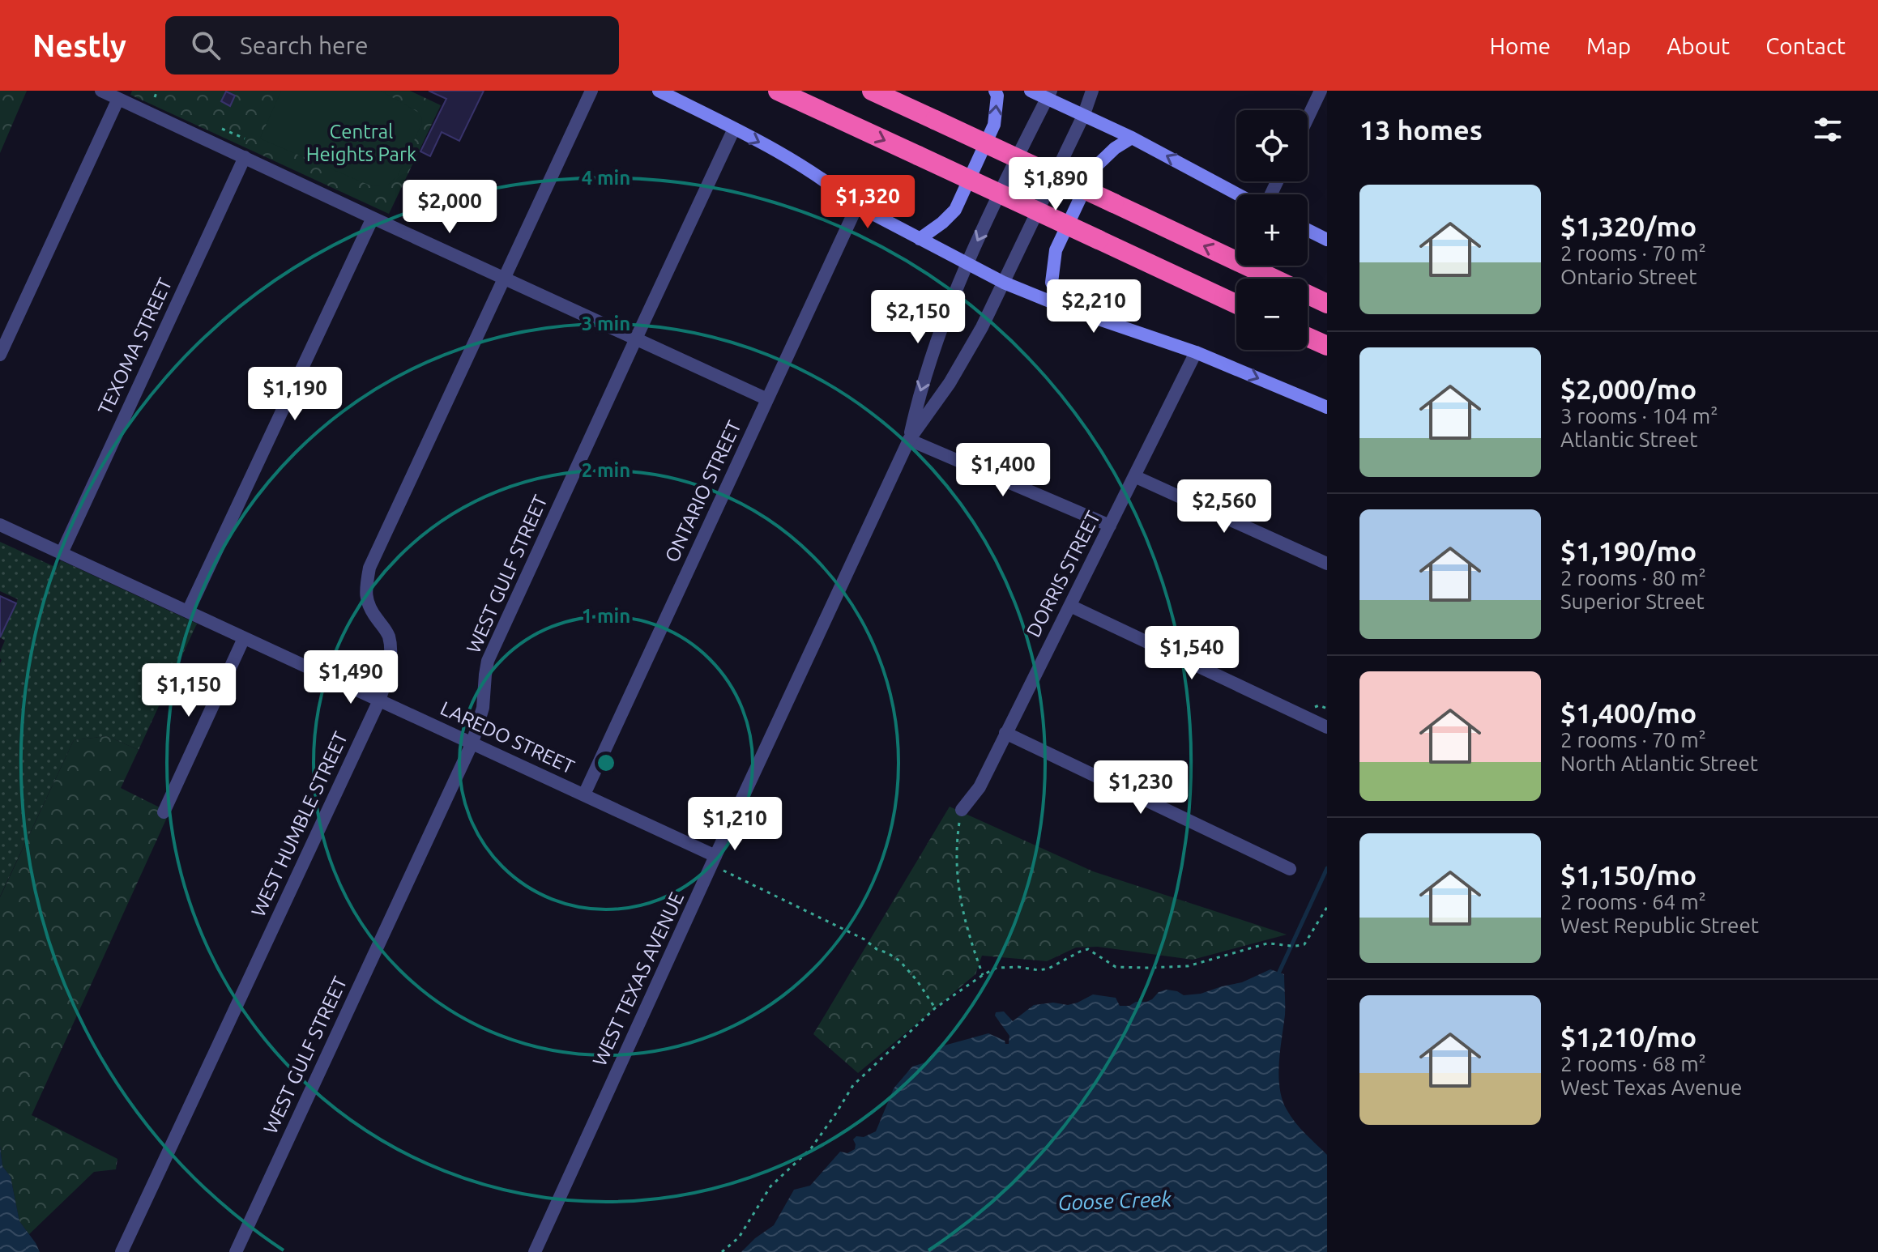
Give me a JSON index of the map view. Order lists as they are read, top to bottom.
{
  "streets": {
    "street": [
      "TEXOMA STREET",
      "ONTARIO STREET",
      "WEST GULF STREET",
      "DORRIS STREET",
      "LAREDO STREET",
      "WEST HUMBLE STREET",
      "WEST TEXAS AVENUE"
    ]
  },
  "crossings": [
    ["TEXOMA STREET", "LAREDO STREET"],
    ["ONTARIO STREET", "LAREDO STREET"],
    ["WEST GULF STREET", "LAREDO STREET"],
    ["LAREDO STREET", "WEST HUMBLE STREET"],
    ["LAREDO STREET", "WEST TEXAS AVENUE"]
  ],
  "water": ["Goose Creek"],
  "parks": ["Central Heights Park"],
  "page": {
    "header": "Nestly",
    "search": "Search here",
    "nav": [
      "Home",
      "Map",
      "About",
      "Contact"
    ],
    "heading": "13 homes",
    "map_buttons": ["+", "−"],
    "price": [
      "$1,890",
      "$1,320",
      "$2,000",
      "$2,210",
      "$2,150",
      "$1,190",
      "$1,400",
      "$2,560",
      "$1,540",
      "$1,490",
      "$1,150",
      "$1,230",
      "$1,210"
    ],
    "list": [
      {
        "name": "$1,320/mo",
        "note": "2 rooms · 70 m² · Ontario Street"
      },
      {
        "name": "$2,000/mo",
        "note": "3 rooms · 104 m² · Atlantic Street"
      },
      {
        "name": "$1,190/mo",
        "note": "2 rooms · 80 m² · Superior Street"
      },
      {
        "name": "$1,400/mo",
        "note": "2 rooms · 70 m² · North Atlantic Street"
      },
      {
        "name": "$1,150/mo",
        "note": "2 rooms · 64 m² · West Republic Street"
      },
      {
        "name": "$1,210/mo",
        "note": "2 rooms · 68 m² · West Texas Avenue"
      }
    ]
  },
  "rings": [
    "4 min",
    "3 min",
    "2 min",
    "1 min"
  ]
}
